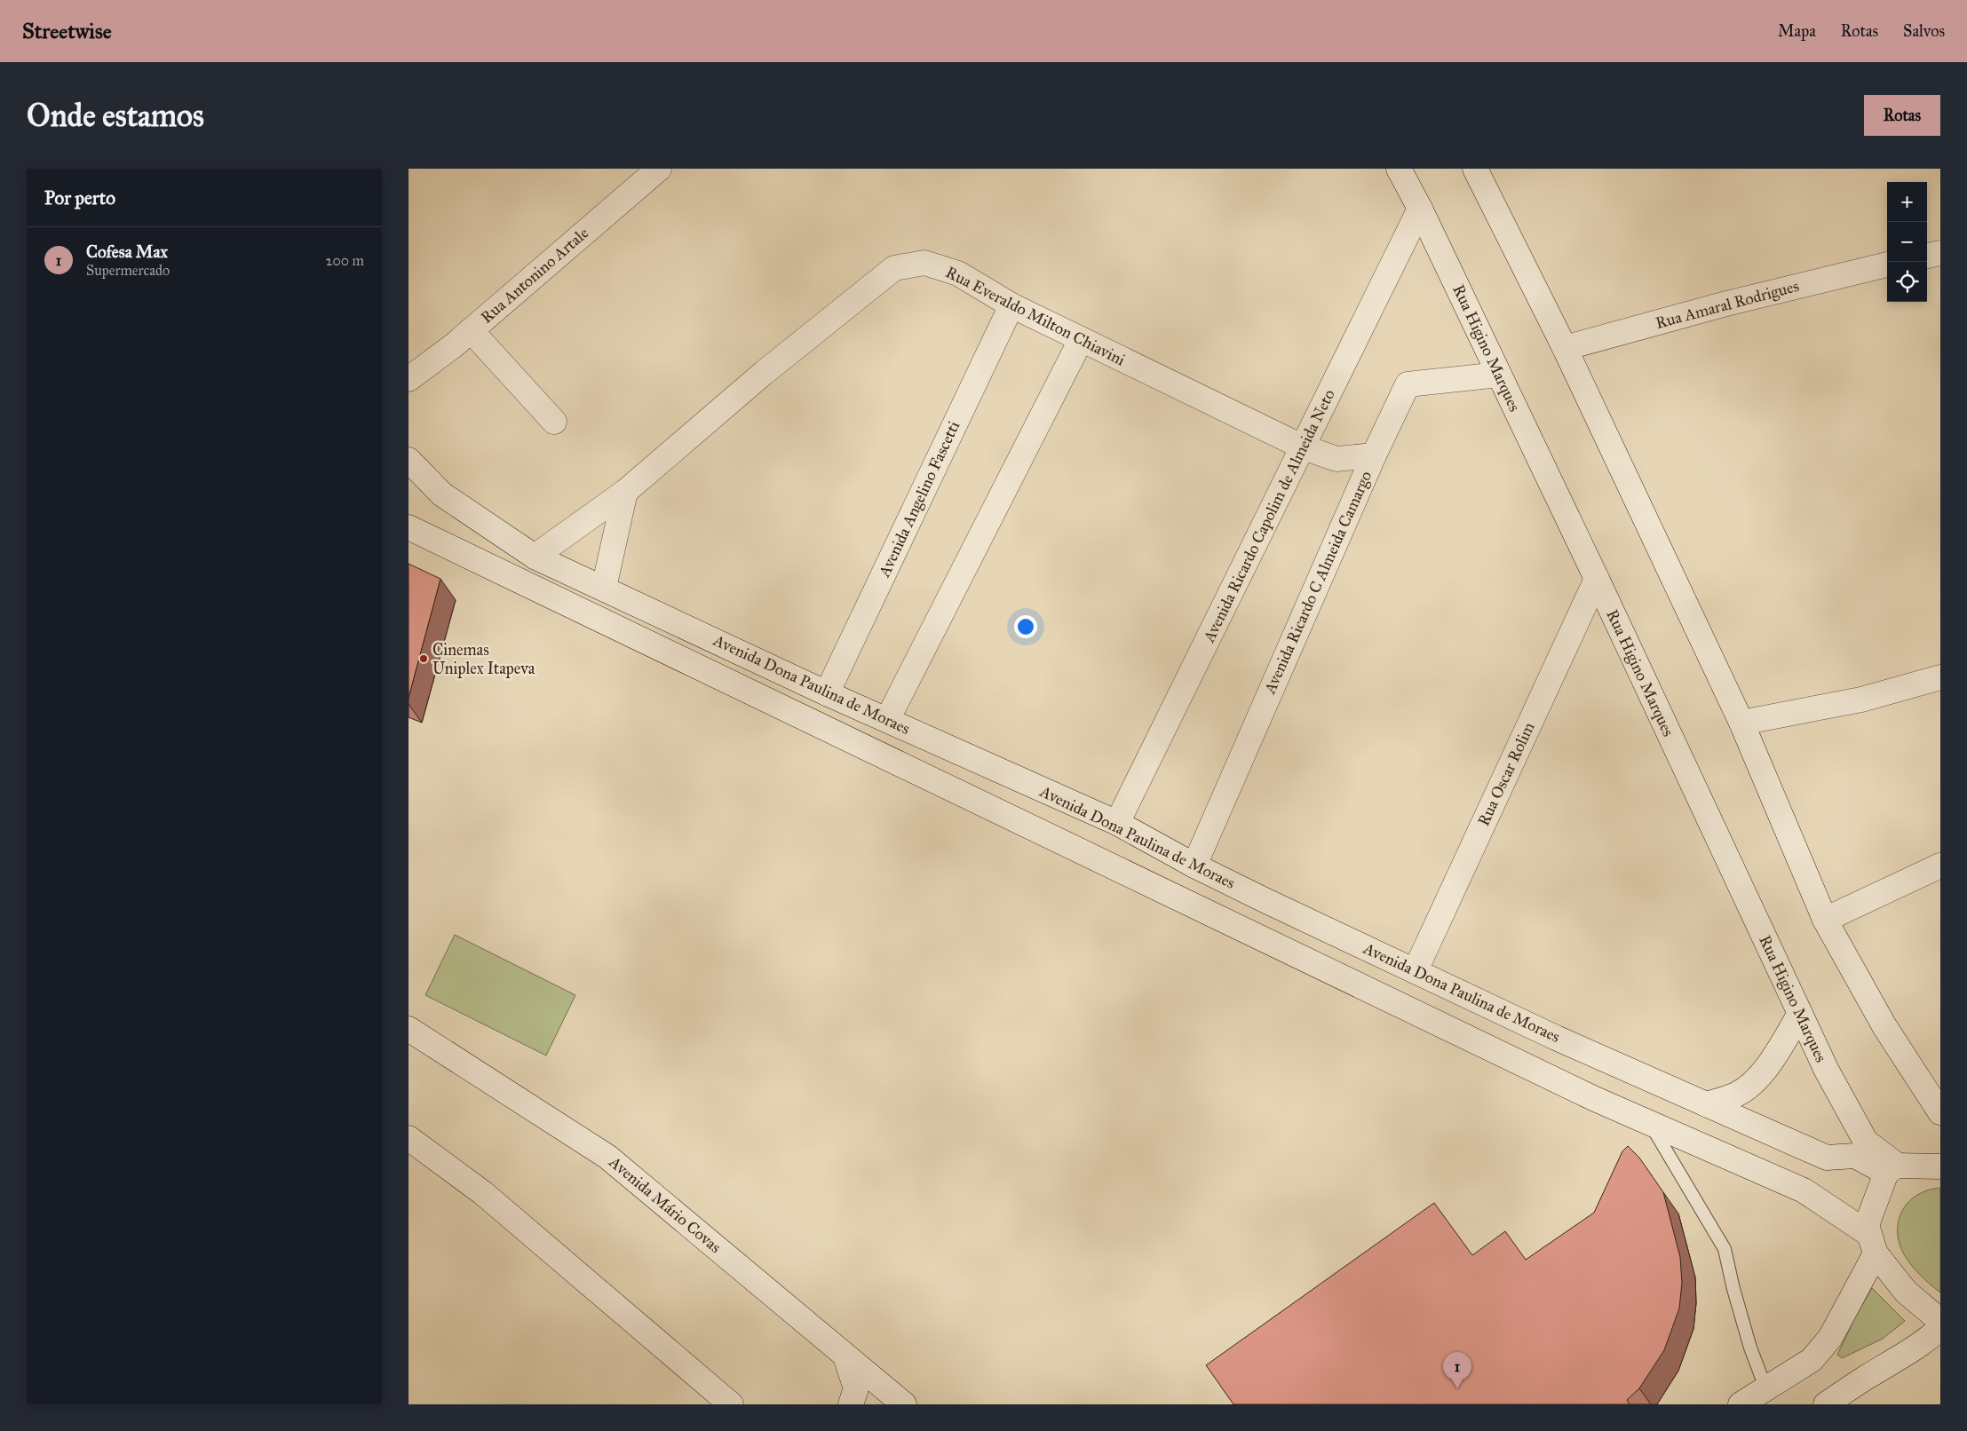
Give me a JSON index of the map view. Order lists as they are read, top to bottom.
{
  "streets": {
    "main road": [
      "Rua Antonino Artale",
      "Rua Amaral Rodrigues",
      "Rua Everaldo Milton Chiavini",
      "Rua Higino Marques",
      "Avenida Angelino Fascetti",
      "Avenida Ricardo Capolim de Almeida Neto",
      "Avenida Ricardo C Almeida Camargo",
      "Avenida Dona Paulina de Moraes",
      "Rua Oscar Rolim",
      "Avenida Mário Covas"
    ]
  },
  "crossings": [
    ["Rua Everaldo Milton Chiavini", "Avenida Angelino Fascetti"],
    ["Rua Everaldo Milton Chiavini", "Avenida Ricardo Capolim de Almeida Neto"],
    ["Rua Everaldo Milton Chiavini", "Avenida Ricardo C Almeida Camargo"],
    ["Rua Everaldo Milton Chiavini", "Avenida Dona Paulina de Moraes"],
    ["Rua Higino Marques", "Avenida Ricardo Capolim de Almeida Neto"],
    ["Rua Higino Marques", "Avenida Ricardo C Almeida Camargo"],
    ["Rua Higino Marques", "Avenida Dona Paulina de Moraes"],
    ["Rua Higino Marques", "Rua Oscar Rolim"],
    ["Avenida Angelino Fascetti", "Avenida Dona Paulina de Moraes"],
    ["Avenida Ricardo Capolim de Almeida Neto", "Avenida Dona Paulina de Moraes"],
    ["Avenida Ricardo C Almeida Camargo", "Avenida Dona Paulina de Moraes"],
    ["Avenida Dona Paulina de Moraes", "Rua Oscar Rolim"]
  ],
  "places": ["Cinemas Uniplex Itapeva"],
  "page": {
    "header": "Streetwise",
    "nav": ["Mapa", "Rotas", "Salvos"],
    "buttons": "Rotas",
    "title": "Onde estamos",
    "heading": "Por perto",
    "map_buttons": ["+", "−"],
    "list": [
      {
        "mark": "1",
        "name": "Cofesa Max",
        "note": "Supermercado",
        "value": "200 m"
      }
    ],
    "pins": "1"
  }
}
